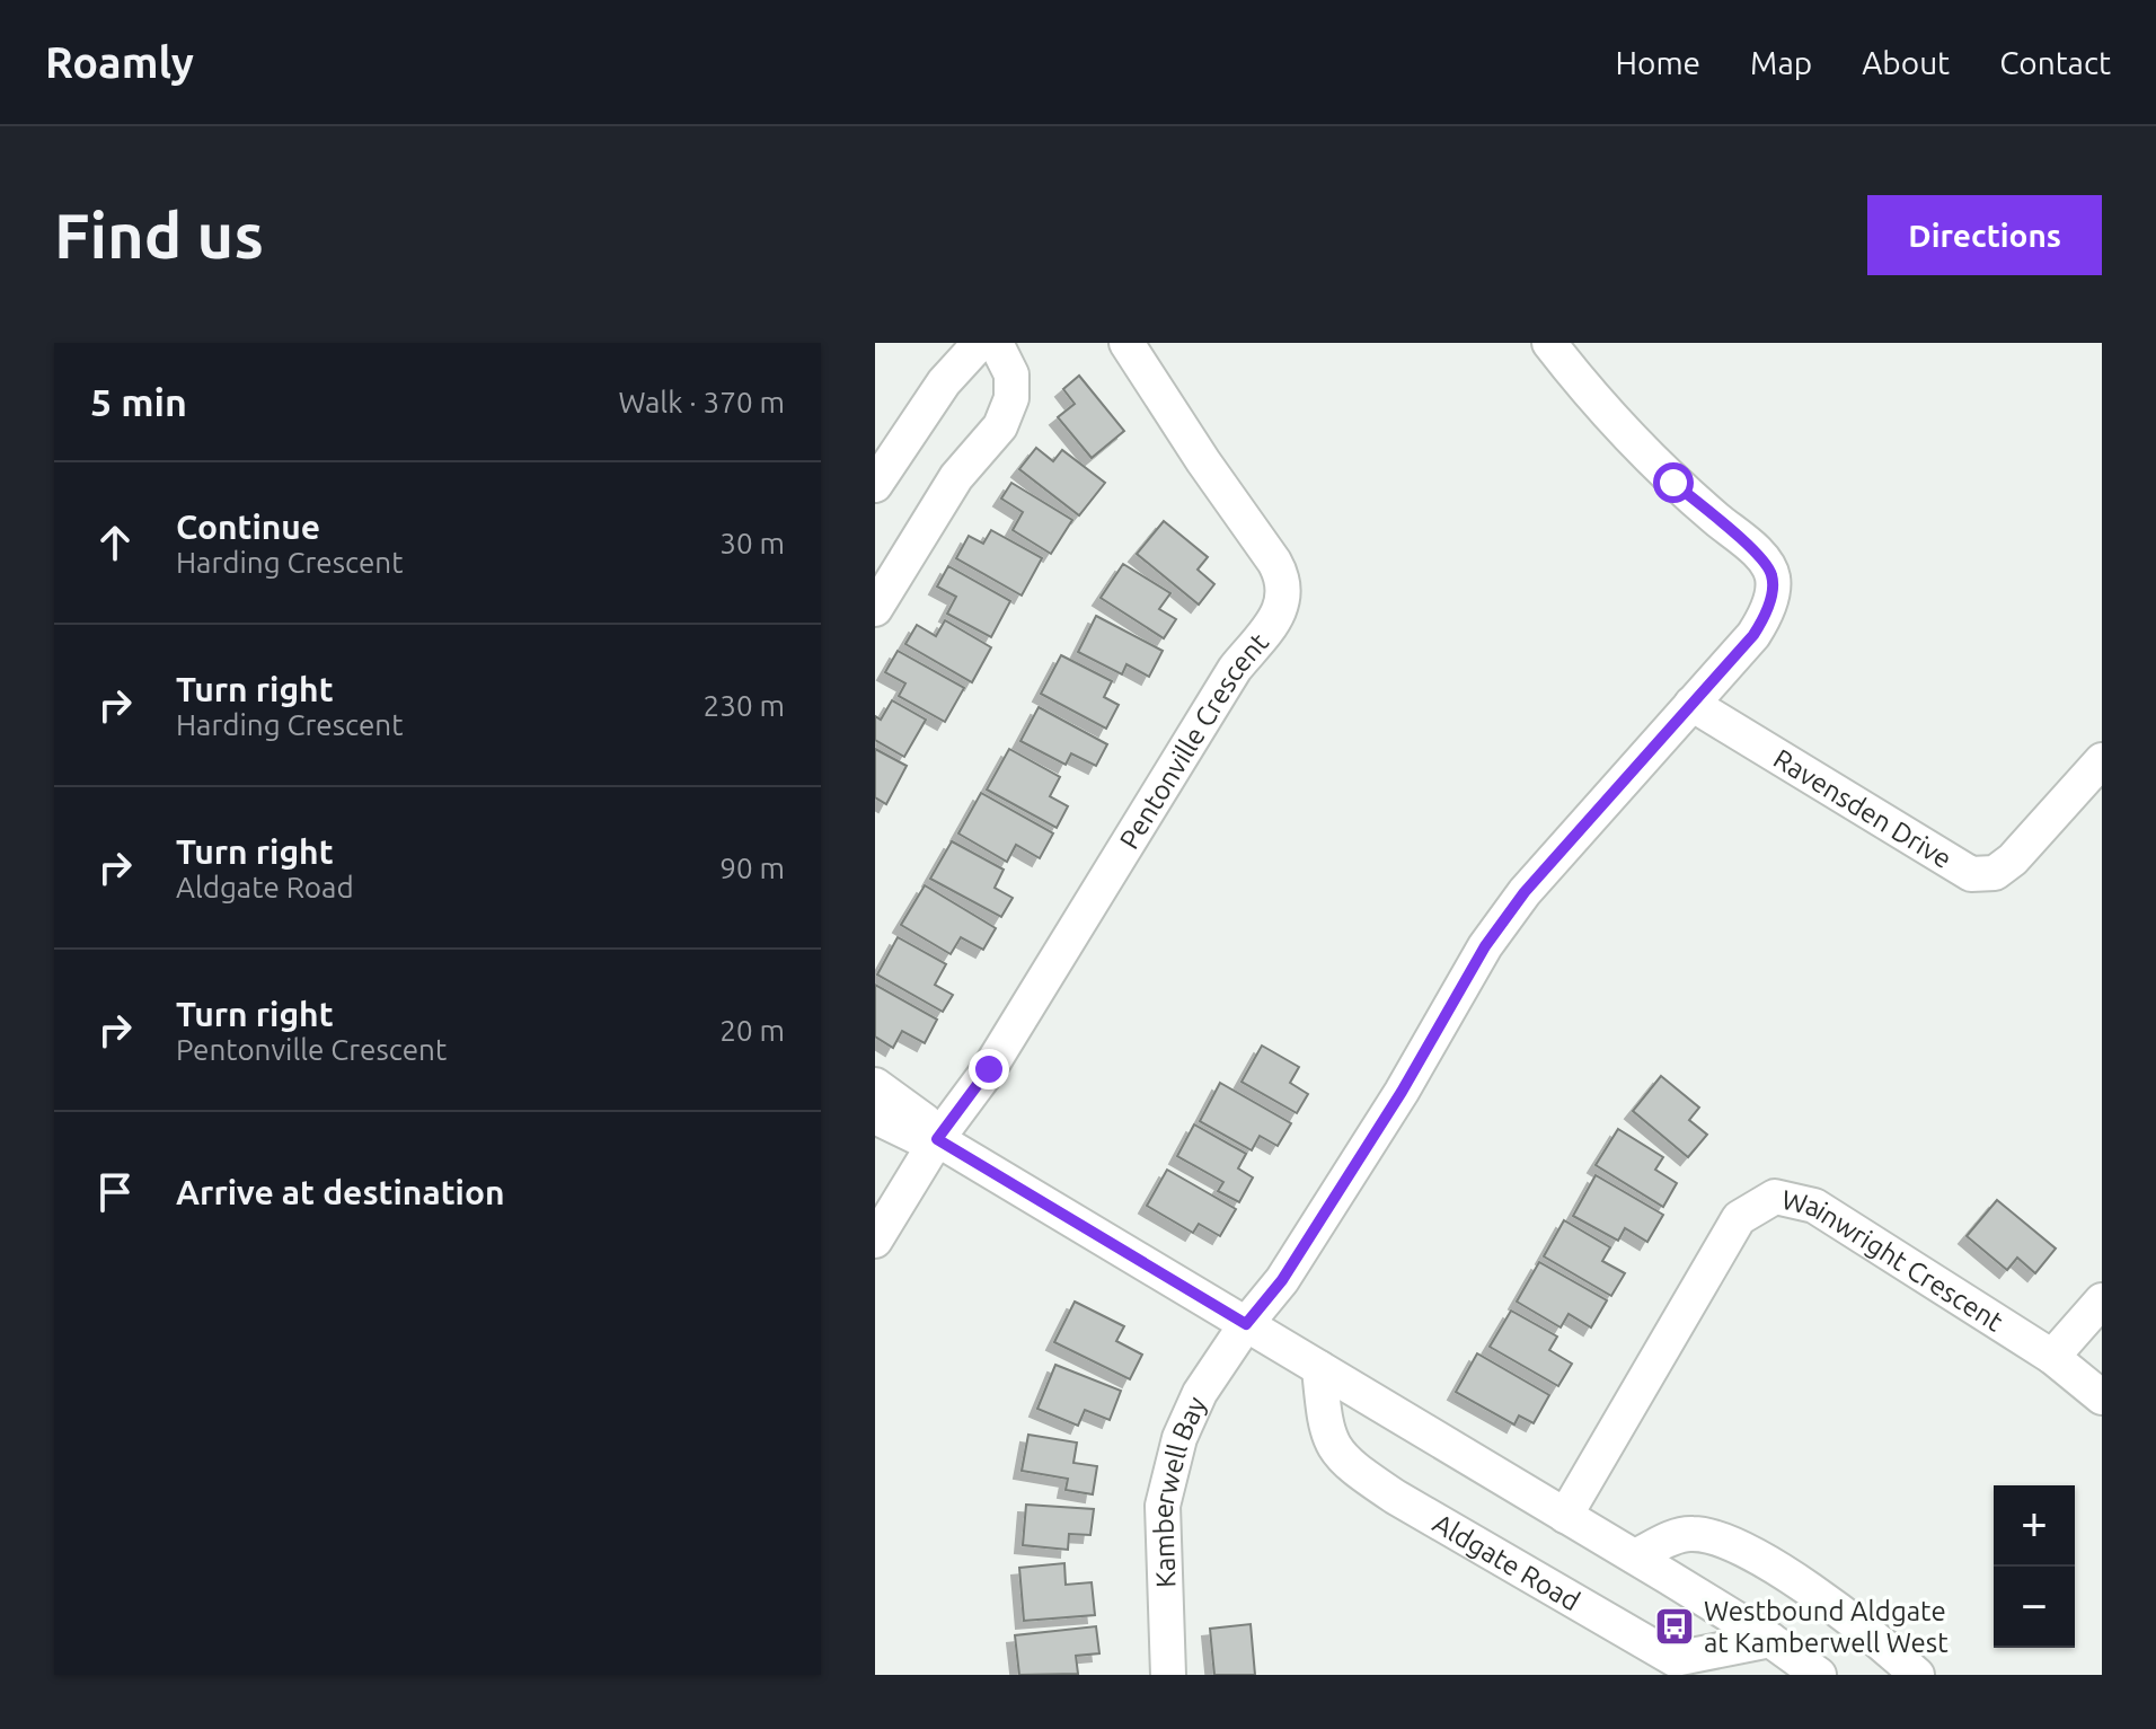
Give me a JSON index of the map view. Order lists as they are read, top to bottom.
{
  "streets": {
    "street": [
      "Pentonville Crescent",
      "Ravensden Drive",
      "Wainwright Crescent",
      "Kamberwell Bay",
      "Aldgate Road"
    ]
  },
  "crossings": [
    ["Ravensden Drive", "Kamberwell Bay"]
  ],
  "places": {
    "bus stop": ["Westbound Aldgate at Kamberwell West"]
  },
  "page": {
    "header": "Roamly",
    "nav": [
      "Home",
      "Map",
      "About",
      "Contact"
    ],
    "buttons": "Directions",
    "title": "Find us",
    "heading": ["5 min", "Walk · 370 m"],
    "list": [
      ["Continue", "Harding Crescent", "30 m"],
      ["Turn right", "Harding Crescent", "230 m"],
      ["Turn right", "Aldgate Road", "90 m"],
      ["Turn right", "Pentonville Crescent", "20 m"],
      "Arrive at destination"
    ],
    "map_buttons": ["+", "−"]
  }
}
